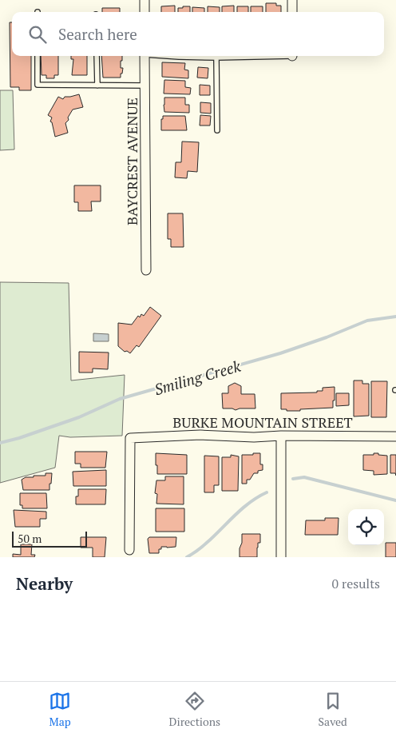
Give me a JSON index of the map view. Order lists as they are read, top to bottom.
{
  "streets": {
    "street": ["BAYCREST AVENUE", "BURKE MOUNTAIN STREET"]
  },
  "water": ["Smiling Creek"],
  "scale_bar": "50 m",
  "page": {
    "search": "Search here",
    "scale": "50 m",
    "heading": ["Nearby", "0 results"],
    "nav": ["Map", "Directions", "Saved"]
  }
}
